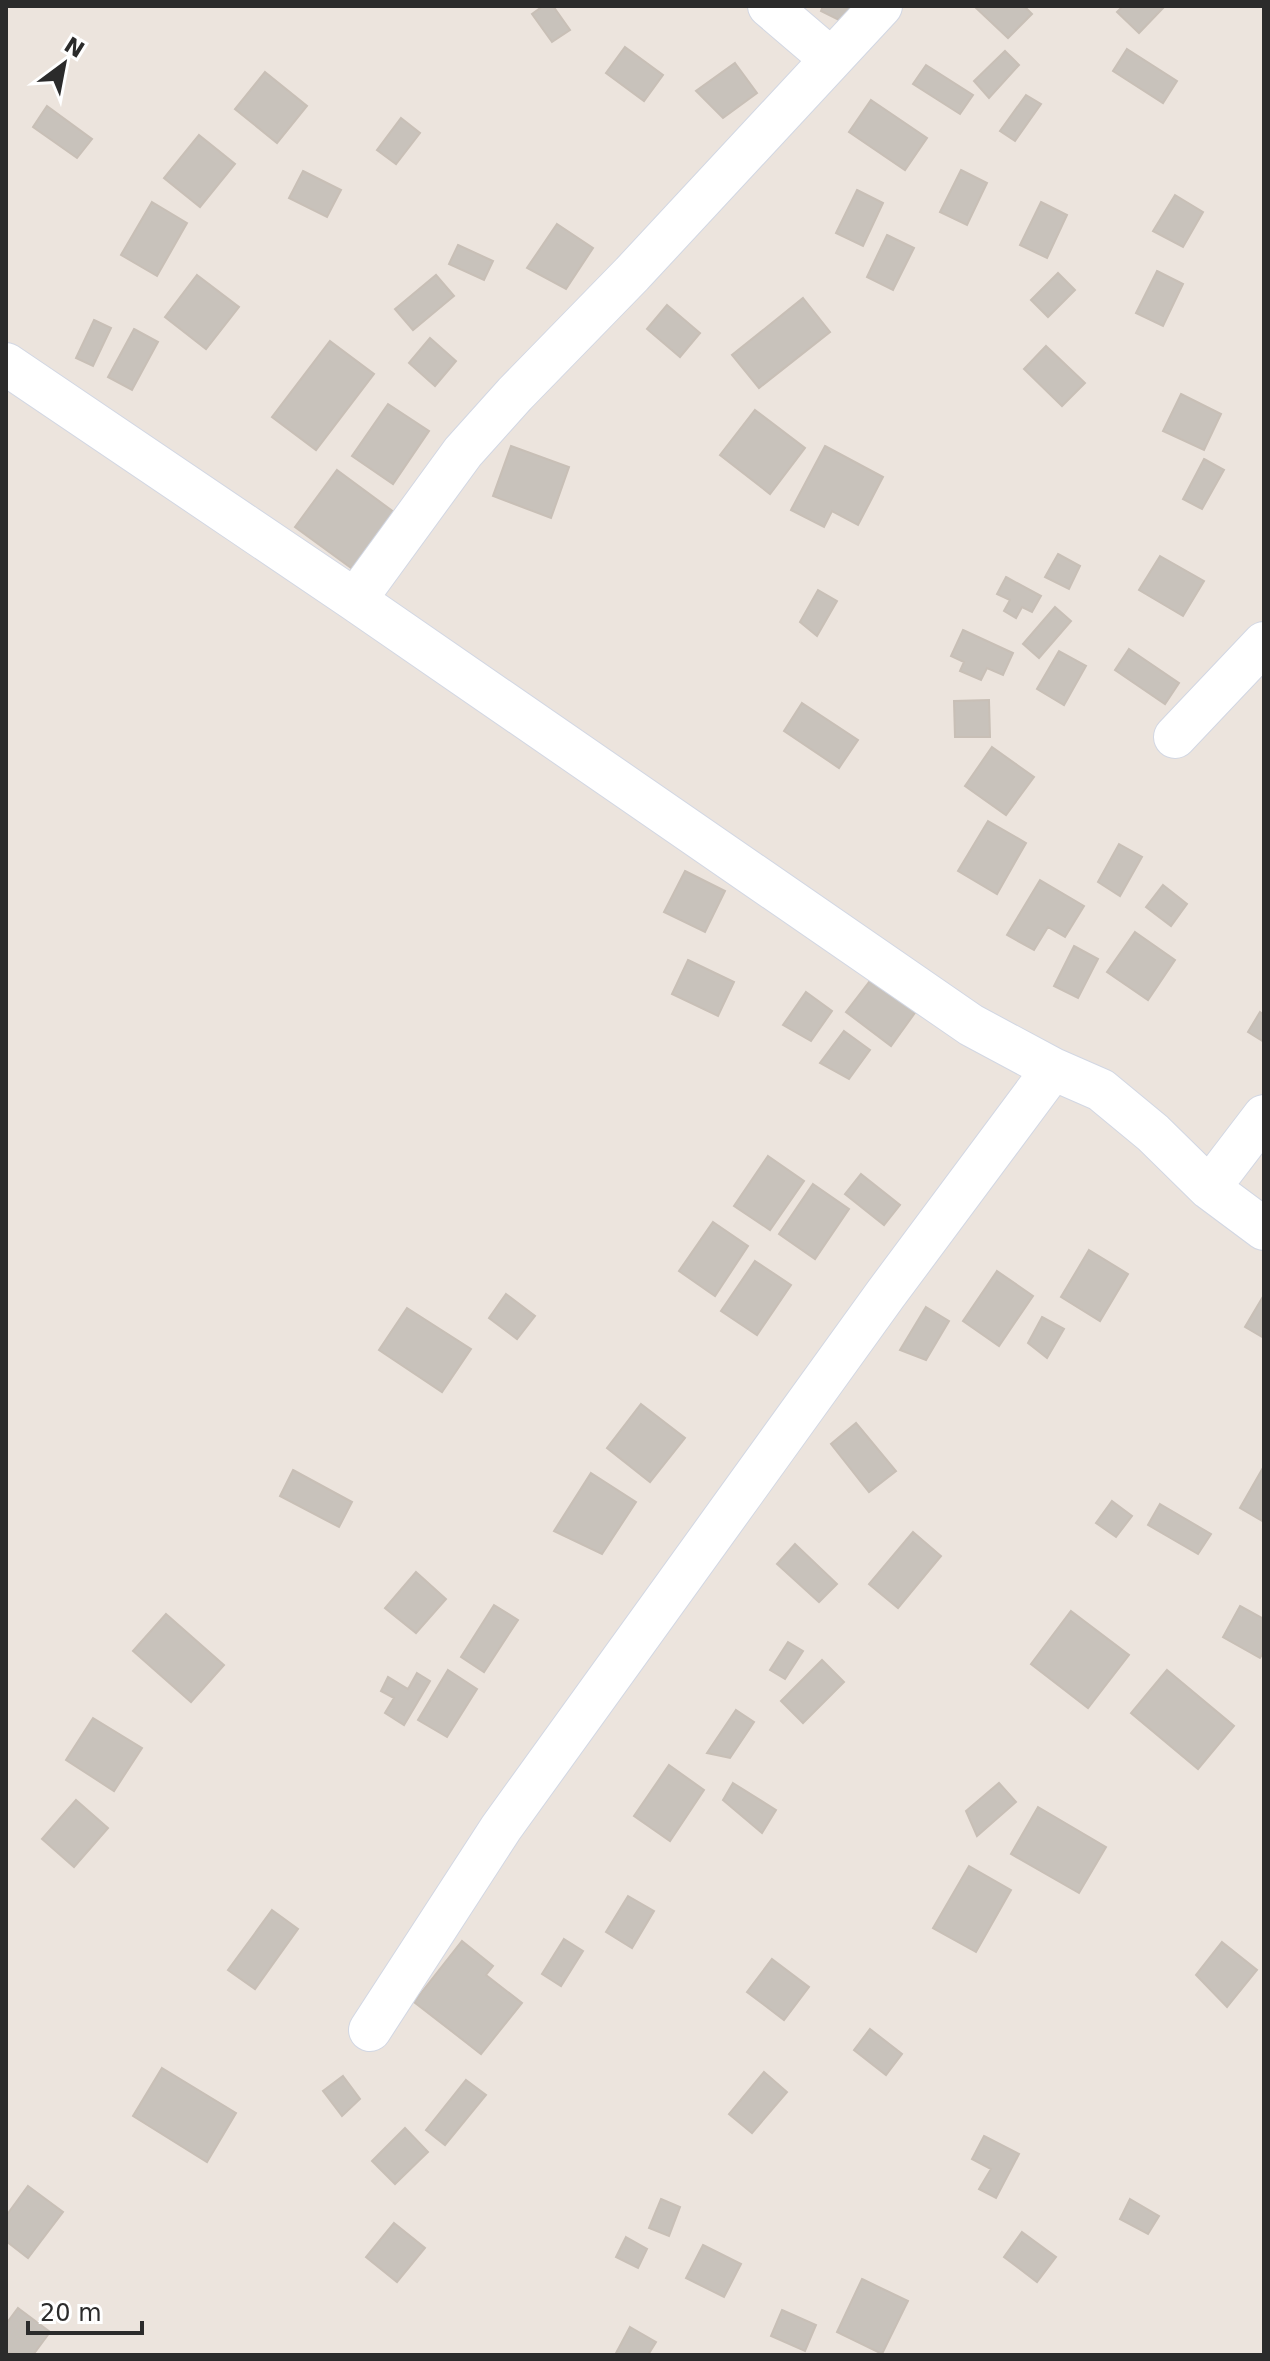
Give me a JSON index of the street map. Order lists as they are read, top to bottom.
{
  "scale_bar": "20 m",
  "north": "top right"
}
